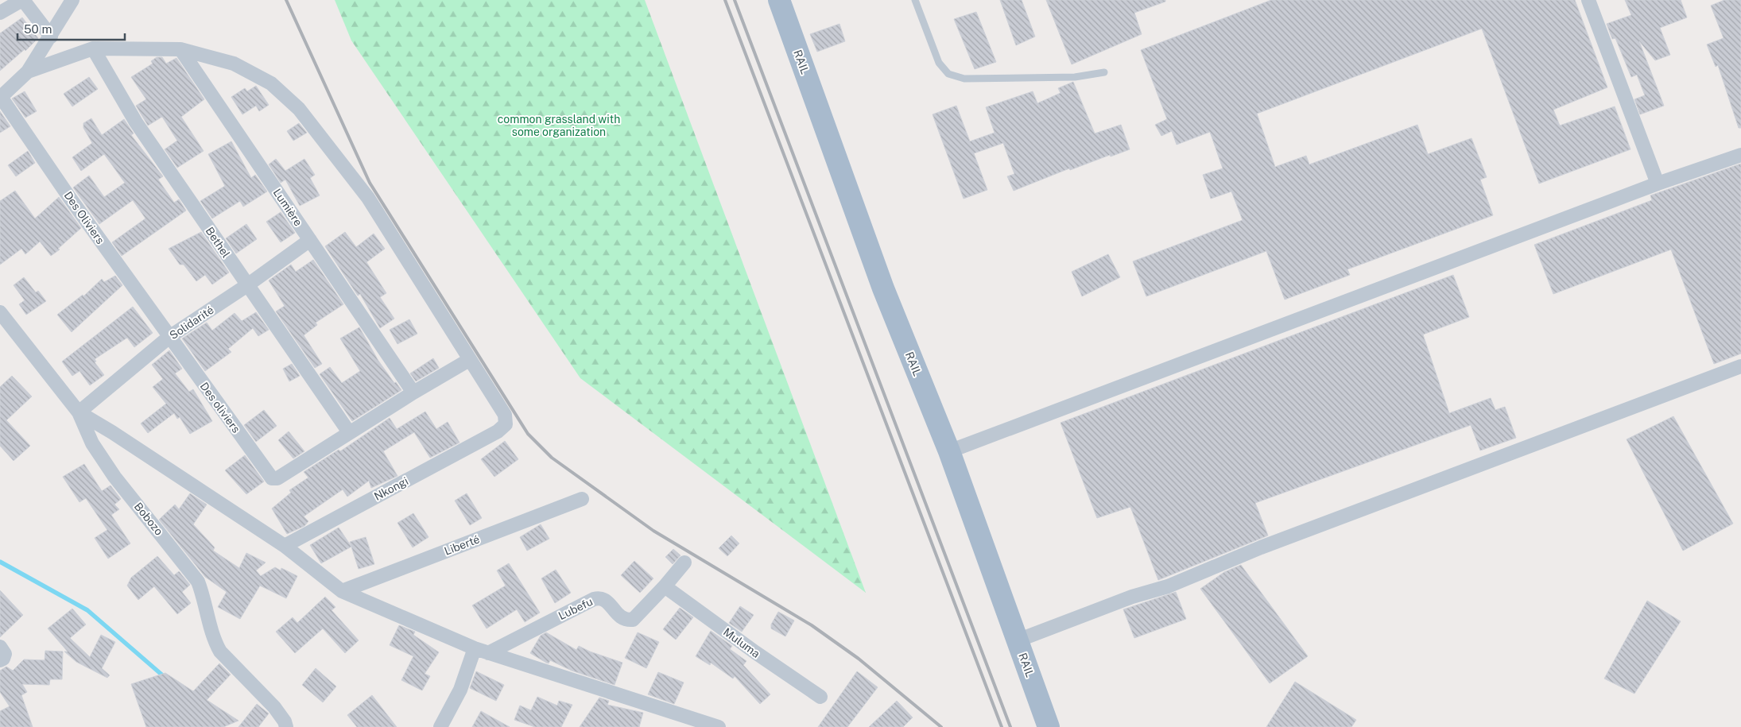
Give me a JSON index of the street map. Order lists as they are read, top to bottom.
{
  "streets": {
    "main road": ["RAIL"],
    "street": [
      "Lumière",
      "Des Oliviers",
      "Bethel",
      "Solidarité",
      "Des oliviers",
      "Nkongi",
      "Bobozo",
      "Liberté",
      "Lubefu",
      "Muluma"
    ]
  },
  "crossings": [
    ["Lumière", "Solidarité"],
    ["Des Oliviers", "Solidarité"],
    ["Des Oliviers", "Des oliviers"],
    ["Bethel", "Solidarité"],
    ["Bethel", "Des oliviers"],
    ["Solidarité", "Des oliviers"],
    ["Solidarité", "Bobozo"],
    ["Lubefu", "Muluma"]
  ],
  "parks": ["common grassland with some organization"],
  "scale_bar": "50 m"
}
